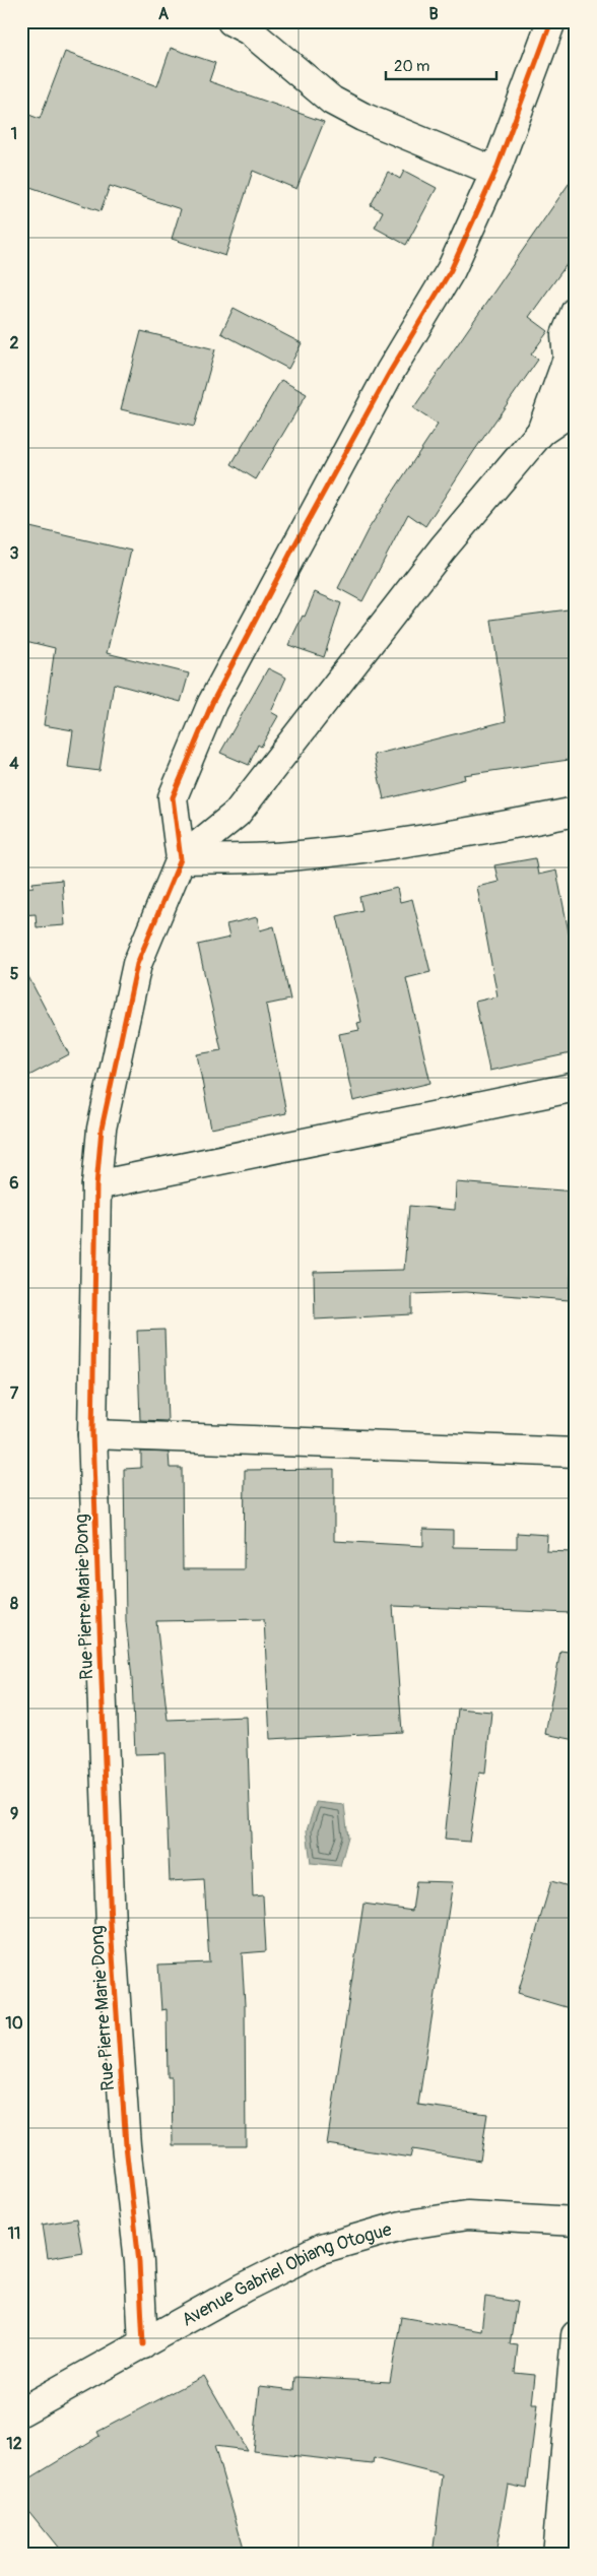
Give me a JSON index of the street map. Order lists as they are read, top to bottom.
{
  "streets": {
    "street": ["Rue Pierre Marie Dong", "Avenue Gabriel Obiang Otogue"]
  },
  "crossings": [
    ["Rue Pierre Marie Dong", "Avenue Gabriel Obiang Otogue"]
  ],
  "scale_bar": "20 m",
  "grid": {
    "columns": ["A", "B"],
    "rows": [
      "1",
      "2",
      "3",
      "4",
      "5",
      "6",
      "7",
      "8",
      "9",
      "10",
      "11",
      "12"
    ]
  }
}
